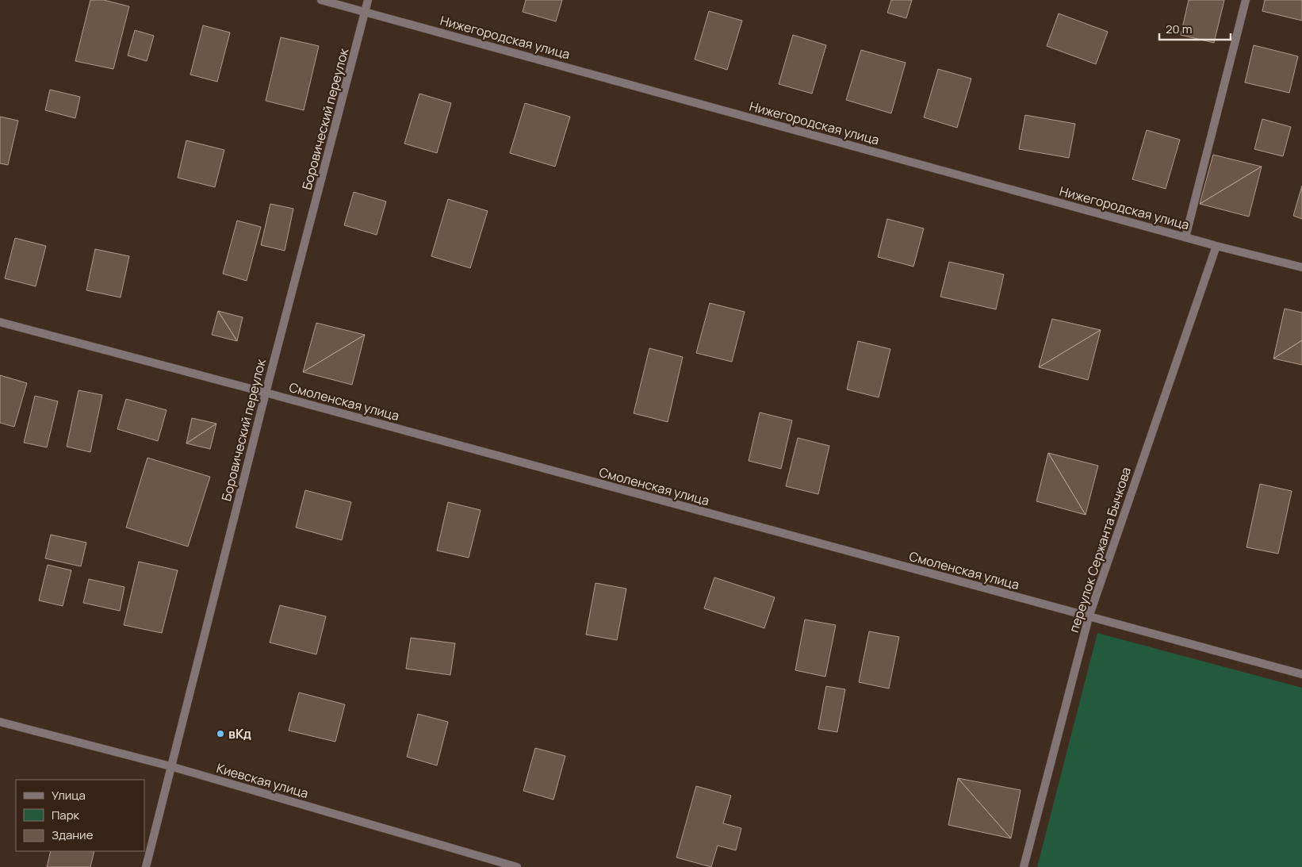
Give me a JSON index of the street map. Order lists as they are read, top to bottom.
{
  "streets": {
    "street": [
      "Нижегородская улица",
      "Боровический переулок",
      "Смоленская улица",
      "переулок Сержанта Бычкова",
      "Киевская улица"
    ]
  },
  "crossings": [
    ["Нижегородская улица", "Боровический переулок"],
    ["Нижегородская улица", "переулок Сержанта Бычкова"],
    ["Боровический переулок", "Смоленская улица"],
    ["Боровический переулок", "Киевская улица"],
    ["Смоленская улица", "переулок Сержанта Бычкова"]
  ],
  "places": ["вКд"],
  "legend": ["Улица", "Парк", "Здание"],
  "scale_bar": "20 m"
}
